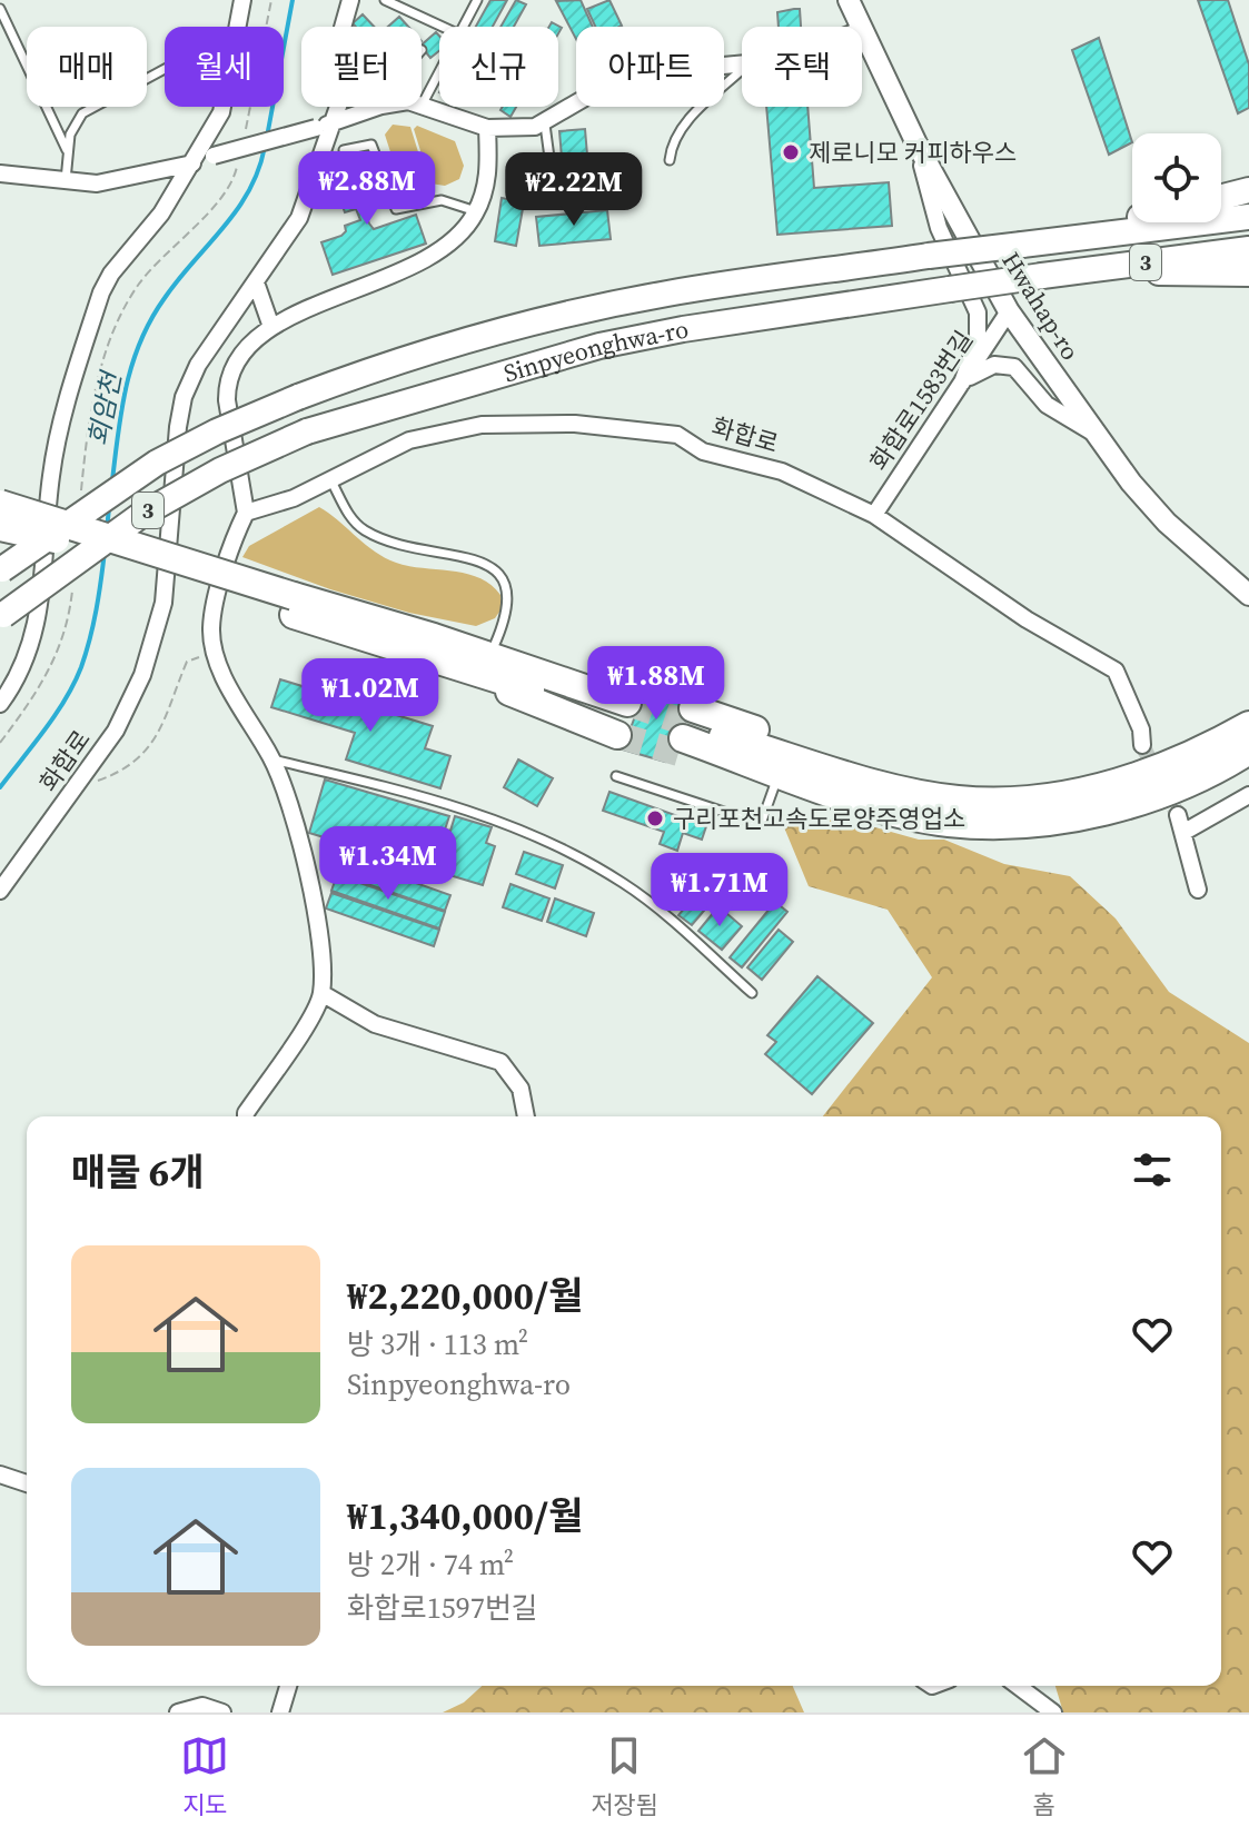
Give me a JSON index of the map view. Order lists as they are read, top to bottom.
{
  "streets": {
    "highway": ["3", "Sinpyeonghwa-ro"],
    "main road": ["Hwahap-ro"],
    "street": ["화합로1583번길", "화합로"]
  },
  "crossings": [
    ["Hwahap-ro", "Sinpyeonghwa-ro"],
    ["Hwahap-ro", "화합로1583번길"],
    ["화합로1583번길", "화합로"]
  ],
  "water": ["회암천"],
  "places": ["제로니모 커피하우스", "구리포천고속도로양주영업소"],
  "page": {
    "chip": [
      "매매",
      "월세",
      "필터",
      "신규",
      "아파트",
      "주택"
    ],
    "price": [
      "₩2.88M",
      "₩2.22M",
      "₩1.88M",
      "₩1.02M",
      "₩1.34M",
      "₩1.71M"
    ],
    "heading": "매물 6개",
    "list": [
      {
        "name": "₩2,220,000/월",
        "note": "방 3개 · 113 m² · Sinpyeonghwa-ro"
      },
      {
        "name": "₩1,340,000/월",
        "note": "방 2개 · 74 m² · 화합로1597번길"
      }
    ],
    "tabs": ["지도", "저장됨", "홈"]
  }
}
